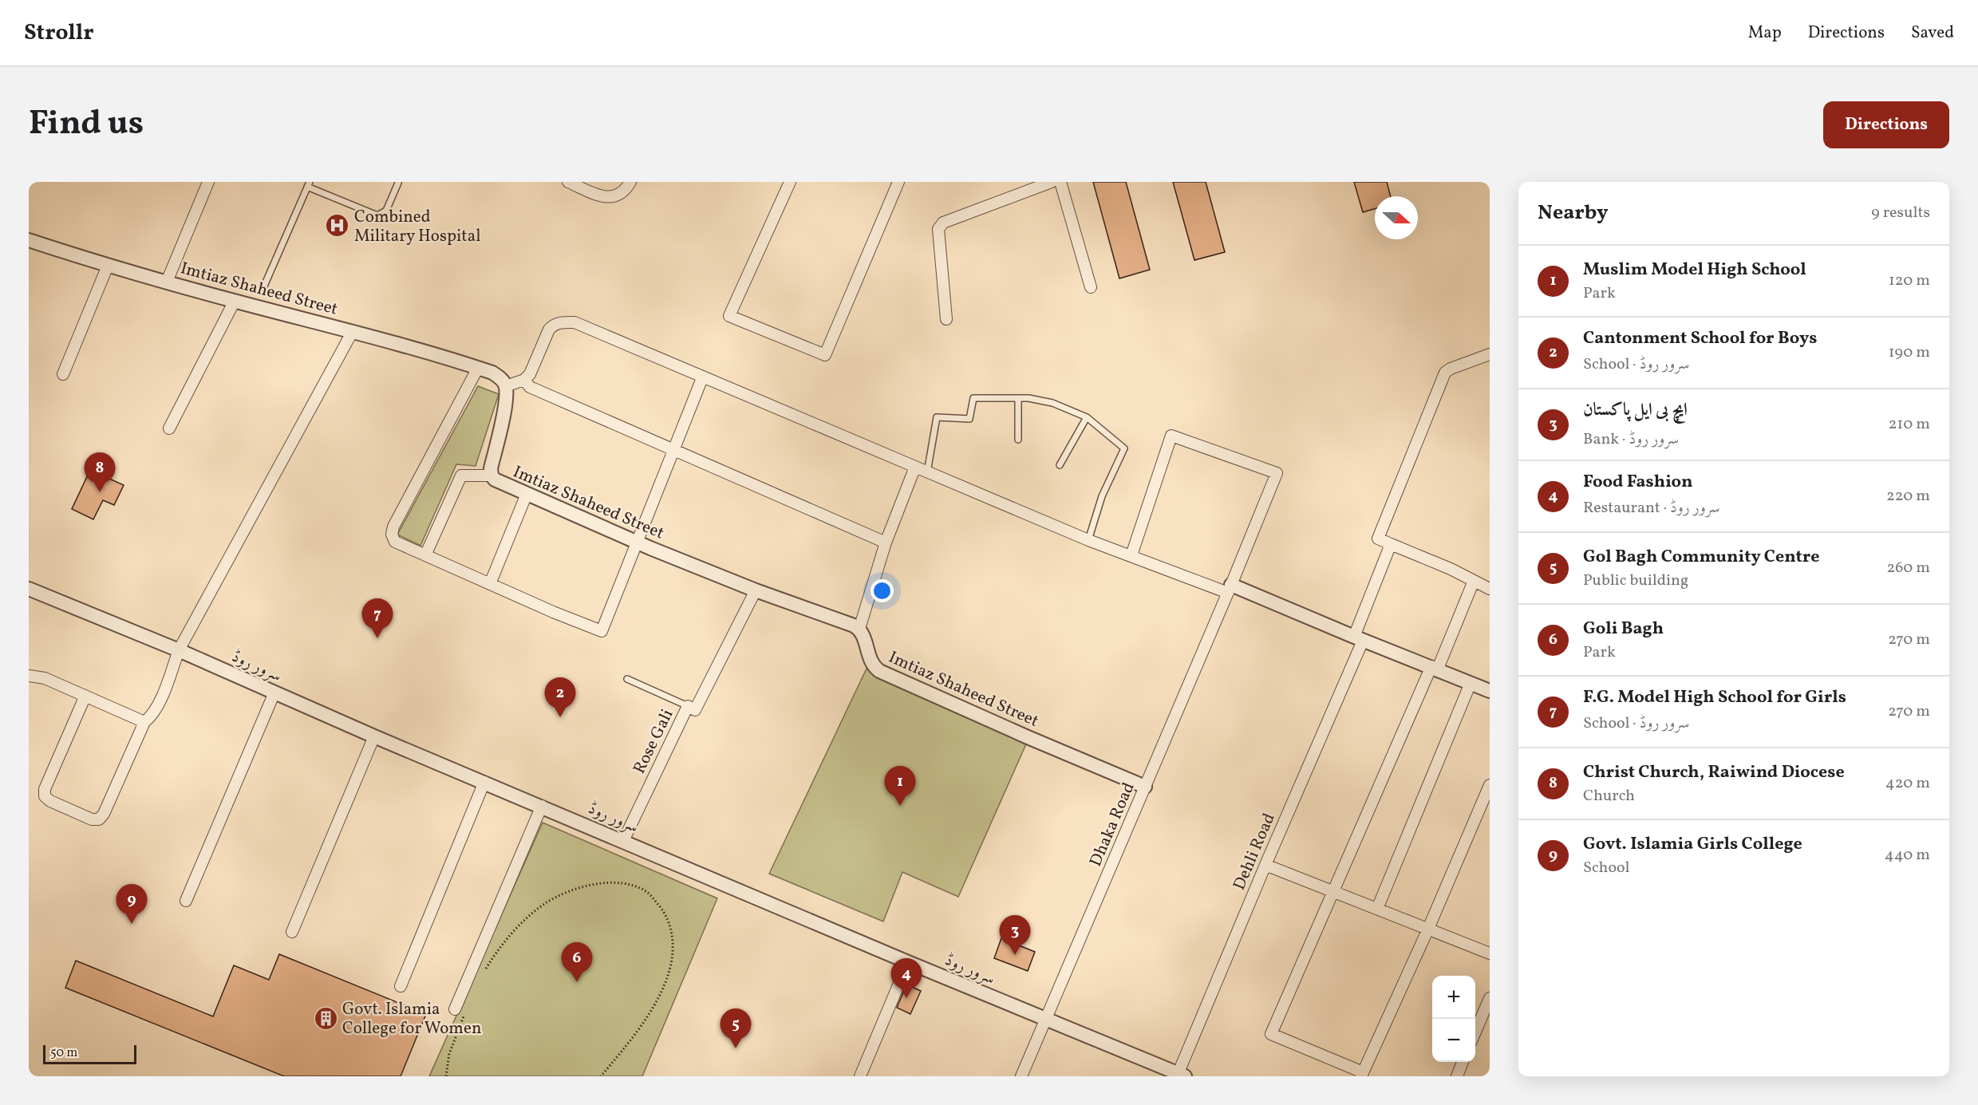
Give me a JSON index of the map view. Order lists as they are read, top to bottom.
{
  "streets": {
    "street": [
      "Imtiaz Shaheed Street",
      "سرور روڈ",
      "Rose Gali",
      "Dhaka Road",
      "Dehli Road"
    ]
  },
  "crossings": [
    ["Imtiaz Shaheed Street", "Rose Gali"],
    ["Imtiaz Shaheed Street", "Dhaka Road"],
    ["سرور روڈ", "Rose Gali"],
    ["سرور روڈ", "Dhaka Road"],
    ["سرور روڈ", "Dehli Road"]
  ],
  "places": {
    "hospital": ["Combined Military Hospital"],
    "building": ["Govt. Islamia College for Women"]
  },
  "scale_bar": "50 m",
  "north": "right",
  "page": {
    "header": "Strollr",
    "nav": ["Map", "Directions", "Saved"],
    "title": "Find us",
    "buttons": "Directions",
    "heading": ["Nearby", "9 results"],
    "list": [
      {
        "mark": "1",
        "name": "Muslim Model High School",
        "note": "Park",
        "value": "120 m"
      },
      {
        "mark": "2",
        "name": "Cantonment School for Boys",
        "note": "School · سرور روڈ",
        "value": "190 m"
      },
      {
        "mark": "3",
        "name": "ایچ بی ایل پاکستان",
        "note": "Bank · سرور روڈ",
        "value": "210 m"
      },
      {
        "mark": "4",
        "name": "Food Fashion",
        "note": "Restaurant · سرور روڈ",
        "value": "220 m"
      },
      {
        "mark": "5",
        "name": "Gol Bagh Community Centre",
        "note": "Public building",
        "value": "260 m"
      },
      {
        "mark": "6",
        "name": "Goli Bagh",
        "note": "Park",
        "value": "270 m"
      },
      {
        "mark": "7",
        "name": "F.G. Model High School for Girls",
        "note": "School · سرور روڈ",
        "value": "270 m"
      },
      {
        "mark": "8",
        "name": "Christ Church, Raiwind Diocese",
        "note": "Church",
        "value": "420 m"
      },
      {
        "mark": "9",
        "name": "Govt. Islamia Girls College",
        "note": "School",
        "value": "440 m"
      }
    ],
    "pins": [
      "8",
      "7",
      "2",
      "1",
      "9",
      "3",
      "6",
      "4",
      "5"
    ],
    "map_buttons": ["+", "−"],
    "scale": "50 m"
  }
}
